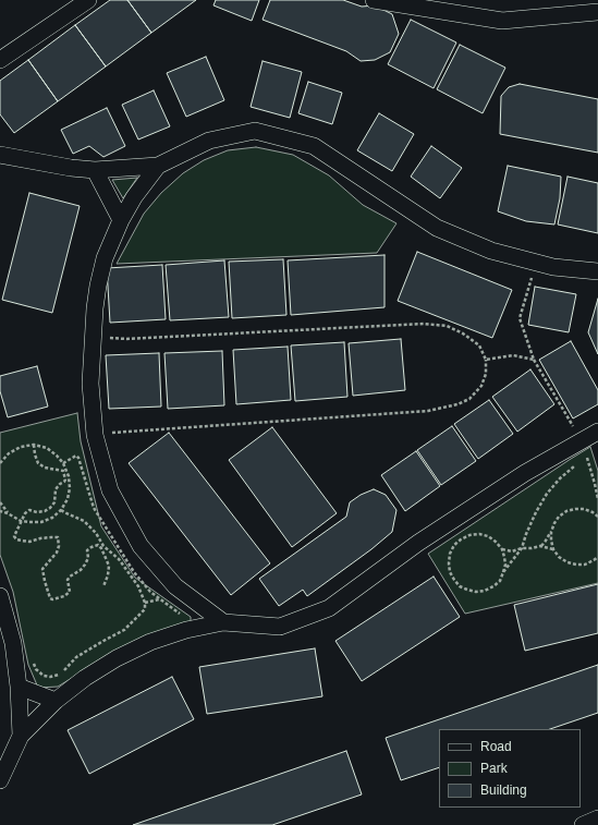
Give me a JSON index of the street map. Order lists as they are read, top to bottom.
{
  "legend": ["Road", "Park", "Building"]
}
